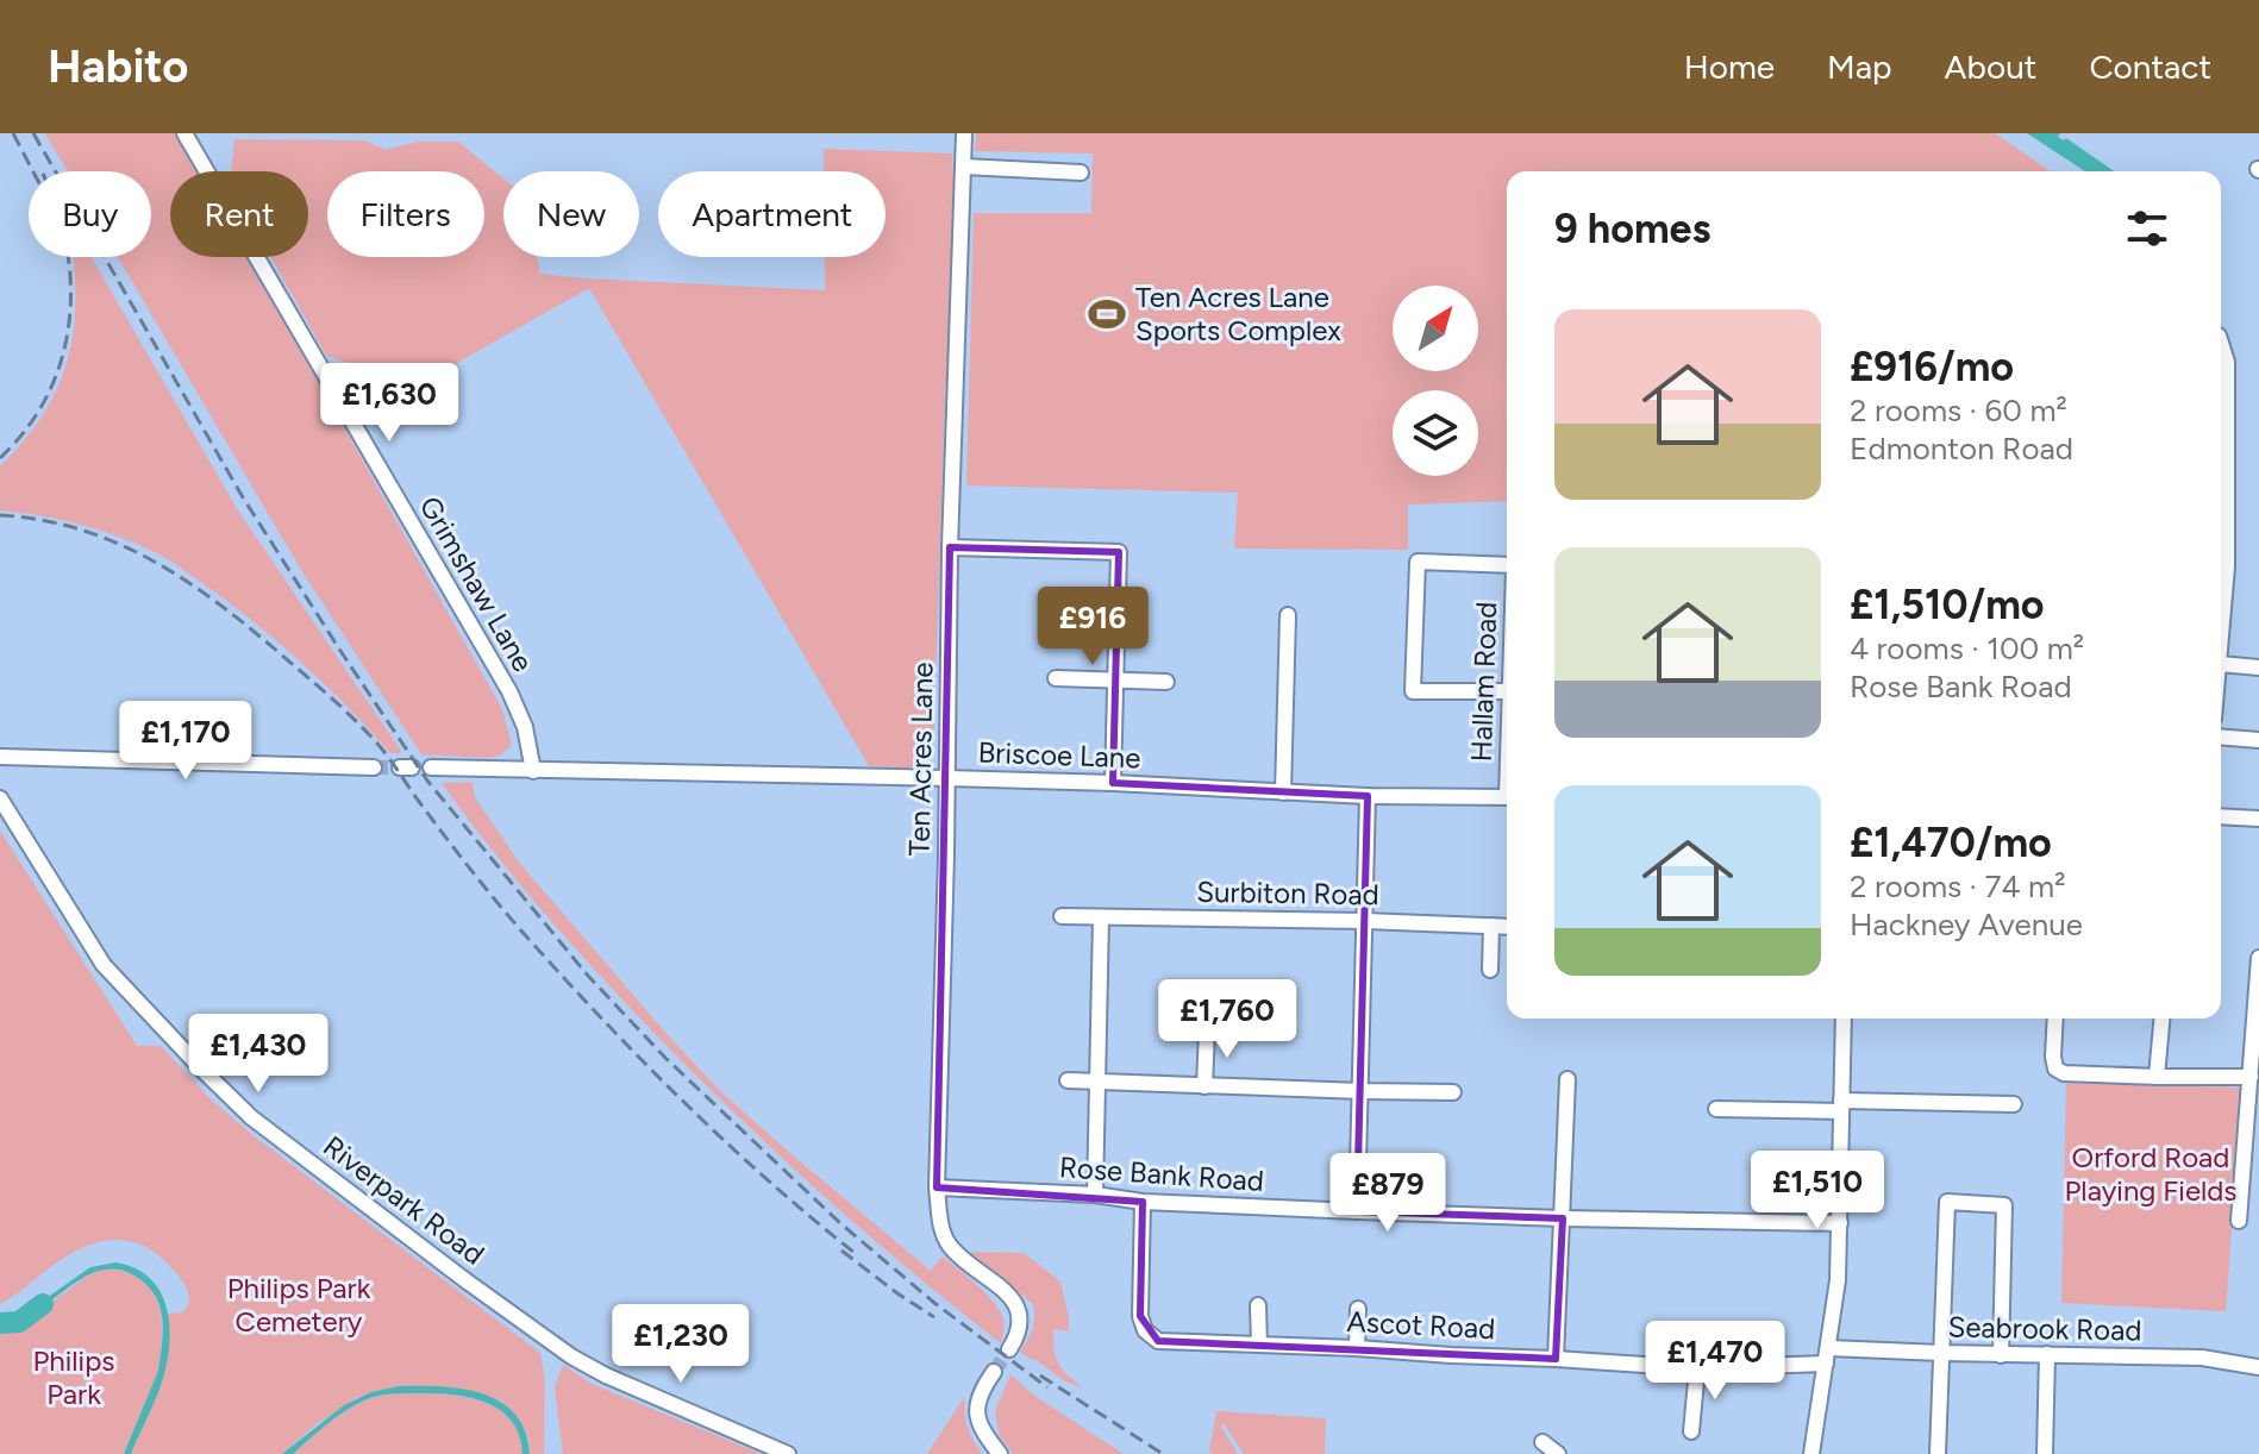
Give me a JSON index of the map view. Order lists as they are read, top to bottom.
{
  "streets": {
    "street": [
      "Grimshaw Lane",
      "Briscoe Lane",
      "Ten Acres Lane",
      "Surbiton Road",
      "Rose Bank Road",
      "Riverpark Road",
      "Ascot Road",
      "Seabrook Road"
    ]
  },
  "crossings": [
    ["Grimshaw Lane", "Briscoe Lane"],
    ["Briscoe Lane", "Ten Acres Lane"],
    ["Ten Acres Lane", "Rose Bank Road"],
    ["Rose Bank Road", "Ascot Road"],
    ["Ascot Road", "Seabrook Road"]
  ],
  "parks": ["Orford Road Playing Fields", "Philips Park Cemetery", "Philips Park"],
  "places": {
    "sports": ["Ten Acres Lane Sports Complex"]
  },
  "north": "top right",
  "page": {
    "header": "Habito",
    "nav": [
      "Home",
      "Map",
      "About",
      "Contact"
    ],
    "chip": [
      "Buy",
      "Rent",
      "Filters",
      "New",
      "Apartment"
    ],
    "heading": "9 homes",
    "list": [
      {
        "name": "£916/mo",
        "note": "2 rooms · 60 m² · Edmonton Road"
      },
      {
        "name": "£1,510/mo",
        "note": "4 rooms · 100 m² · Rose Bank Road"
      },
      {
        "name": "£1,470/mo",
        "note": "2 rooms · 74 m² · Hackney Avenue"
      }
    ],
    "price": [
      "£1,630",
      "£916",
      "£1,170",
      "£1,760",
      "£1,430",
      "£1,510",
      "£879",
      "£1,230",
      "£1,470"
    ]
  }
}
